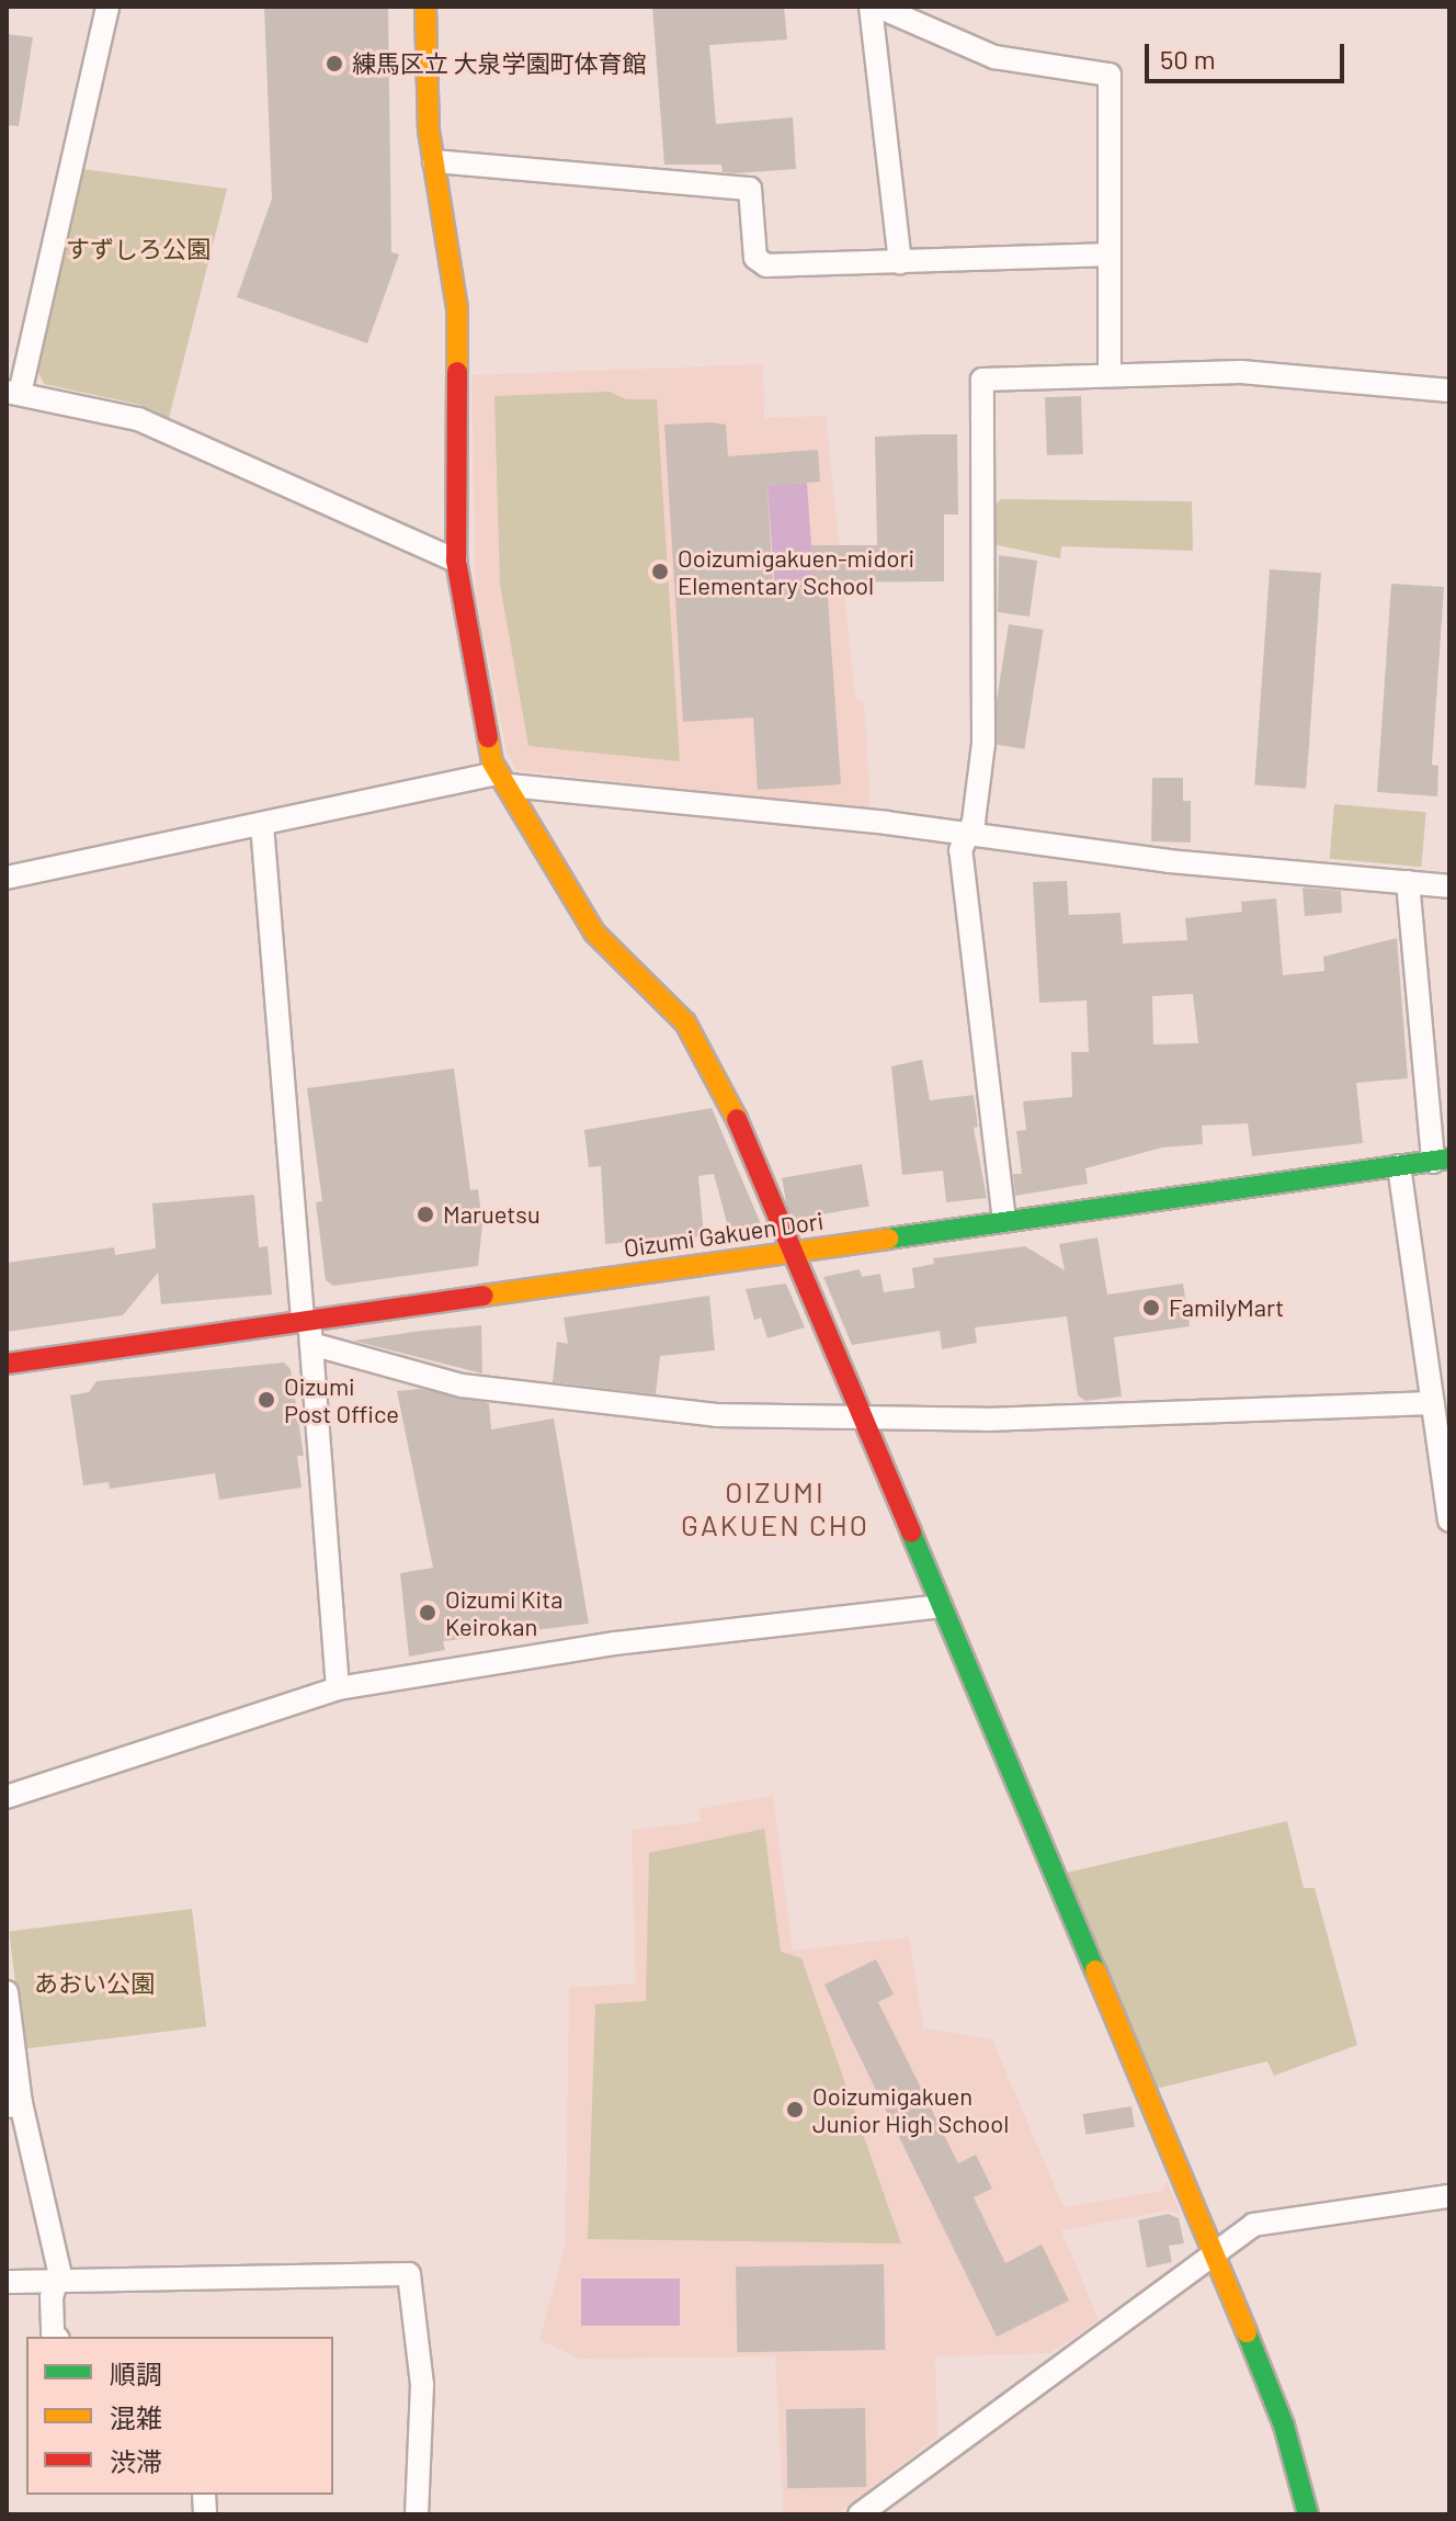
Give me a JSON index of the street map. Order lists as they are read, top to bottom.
{
  "streets": {
    "street": ["Oizumi Gakuen Dori"]
  },
  "districts": ["OIZUMI GAKUEN CHO"],
  "parks": ["すずしろ公園", "あおい公園"],
  "places": [
    "練馬区立 大泉学園町体育館",
    "Ooizumigakuen-midori Elementary School",
    "Maruetsu",
    "FamilyMart",
    "Oizumi Post Office",
    "Oizumi Kita Keirokan",
    "Ooizumigakuen Junior High School"
  ],
  "legend": ["順調", "混雑", "渋滞"],
  "scale_bar": "50 m"
}
